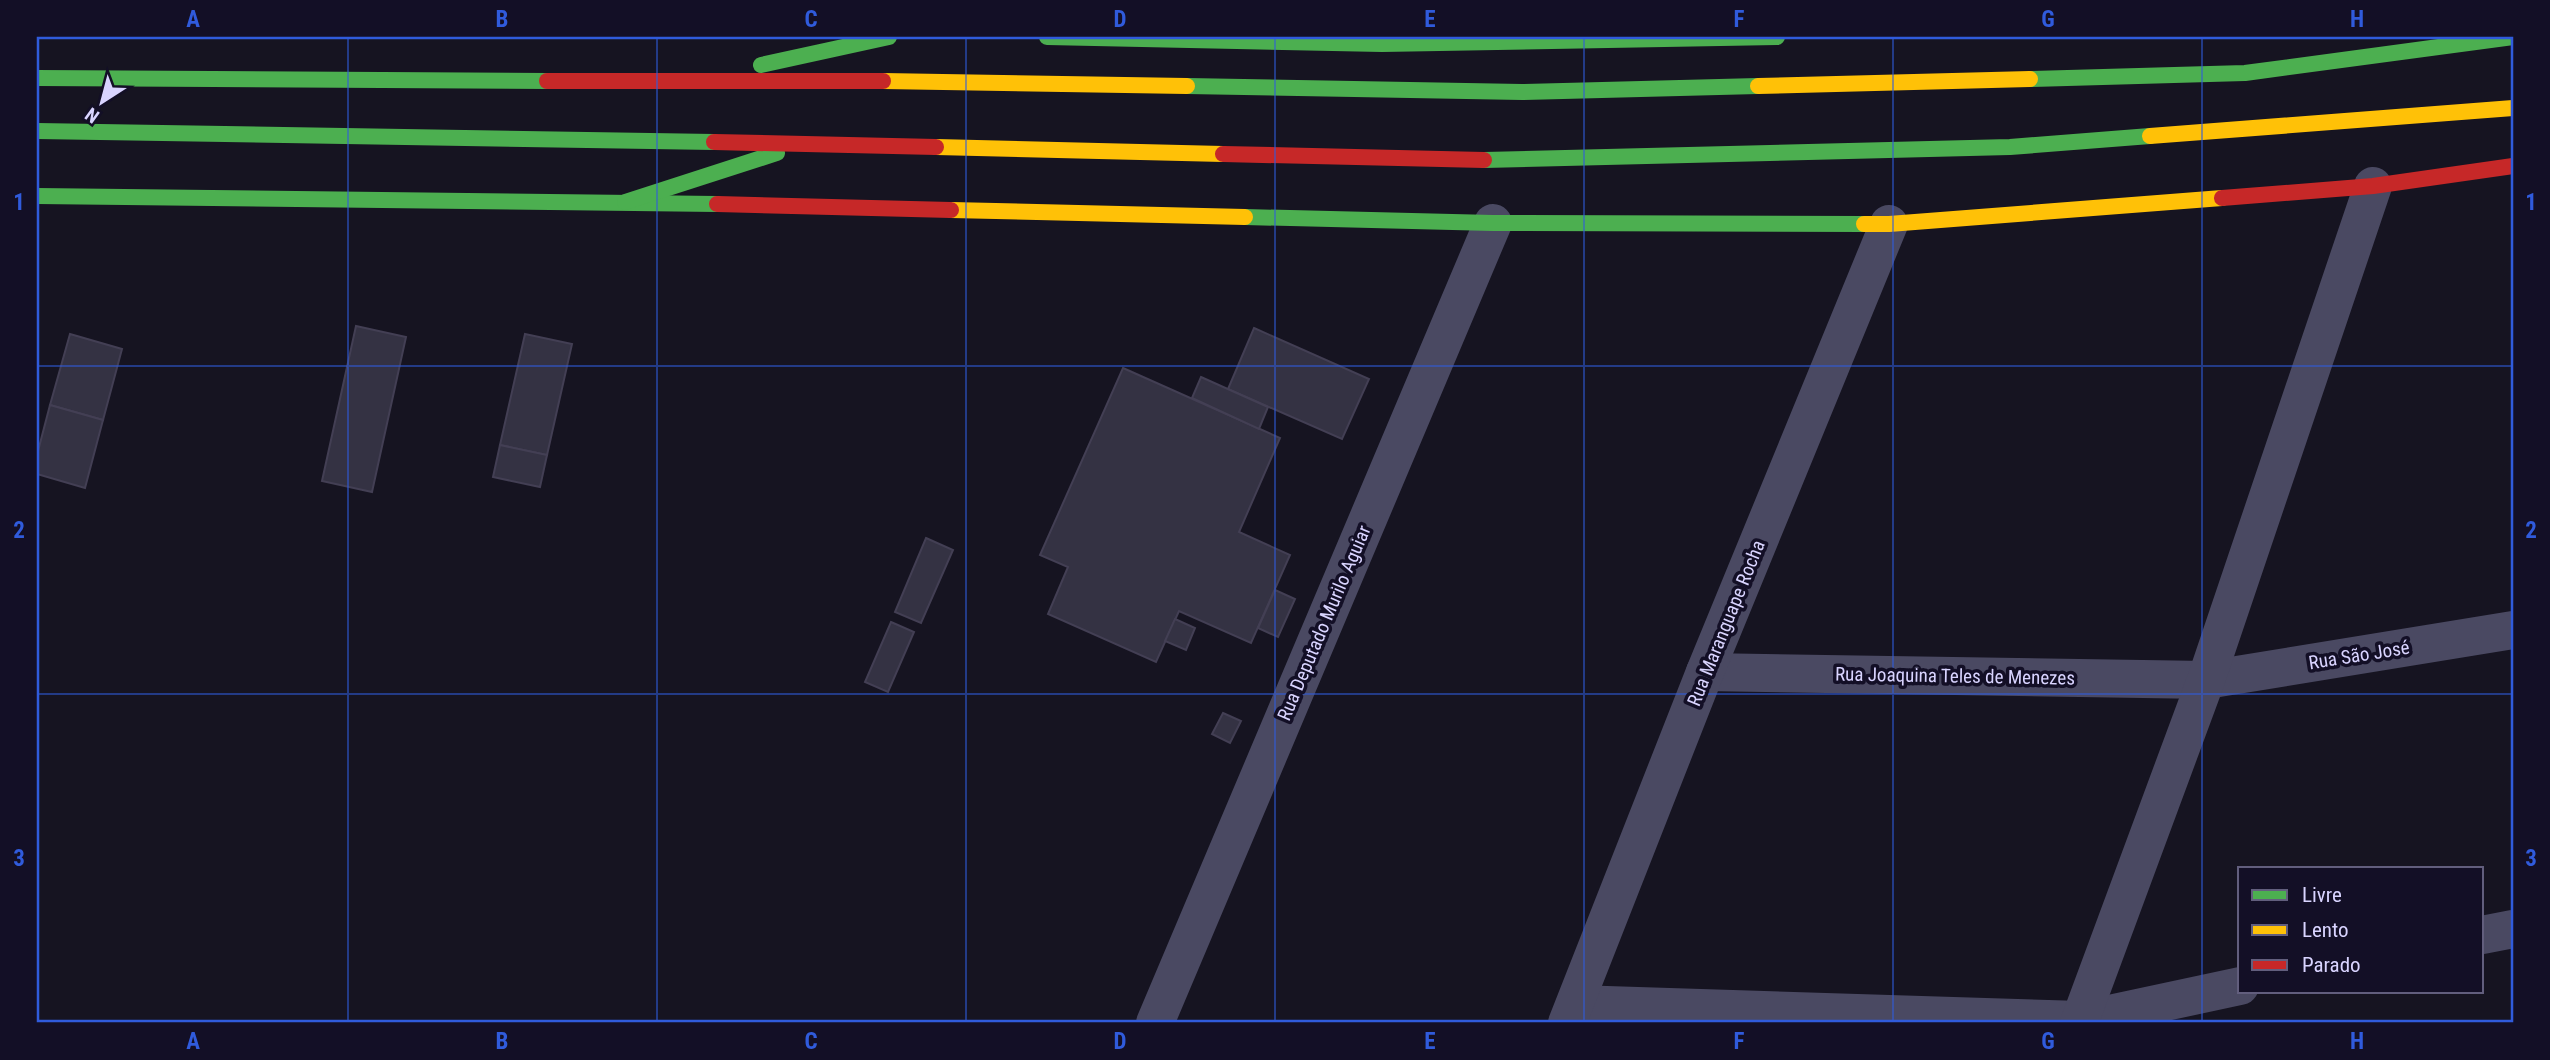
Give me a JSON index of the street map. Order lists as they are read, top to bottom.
{
  "streets": {
    "street": [
      "Rua Deputado Murilo Aguiar",
      "Rua Maranguape Rocha",
      "Rua São José",
      "Rua Joaquina Teles de Menezes"
    ]
  },
  "crossings": [
    ["Rua Maranguape Rocha", "Rua Joaquina Teles de Menezes"],
    ["Rua São José", "Rua Joaquina Teles de Menezes"]
  ],
  "legend": ["Livre", "Lento", "Parado"],
  "north": "bottom left",
  "grid": {
    "columns": [
      "A",
      "B",
      "C",
      "D",
      "E",
      "F",
      "G",
      "H"
    ],
    "rows": ["1", "2", "3"]
  }
}
